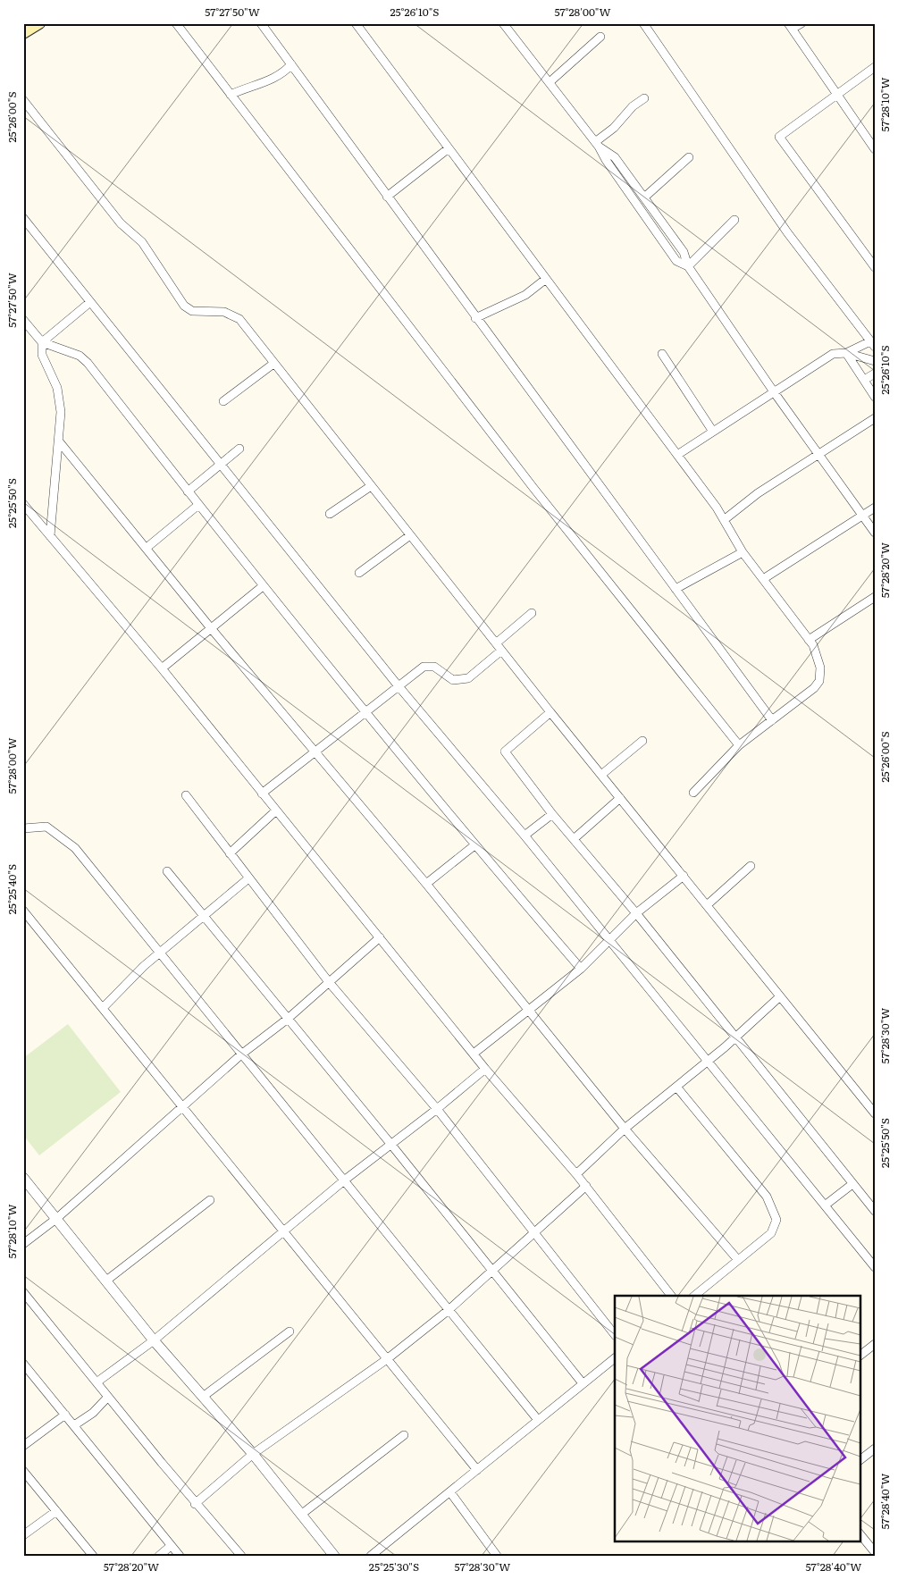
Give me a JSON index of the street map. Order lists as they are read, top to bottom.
{
  "coordinates": [
    "57°27'50\"W",
    "25°26'10\"S",
    "57°28'00\"W",
    "57°28'10\"W",
    "25°26'00\"S",
    "25°25'50\"S",
    "57°28'20\"W",
    "25°25'40\"S",
    "57°28'30\"W",
    "57°28'40\"W",
    "25°25'30\"S"
  ]
}
